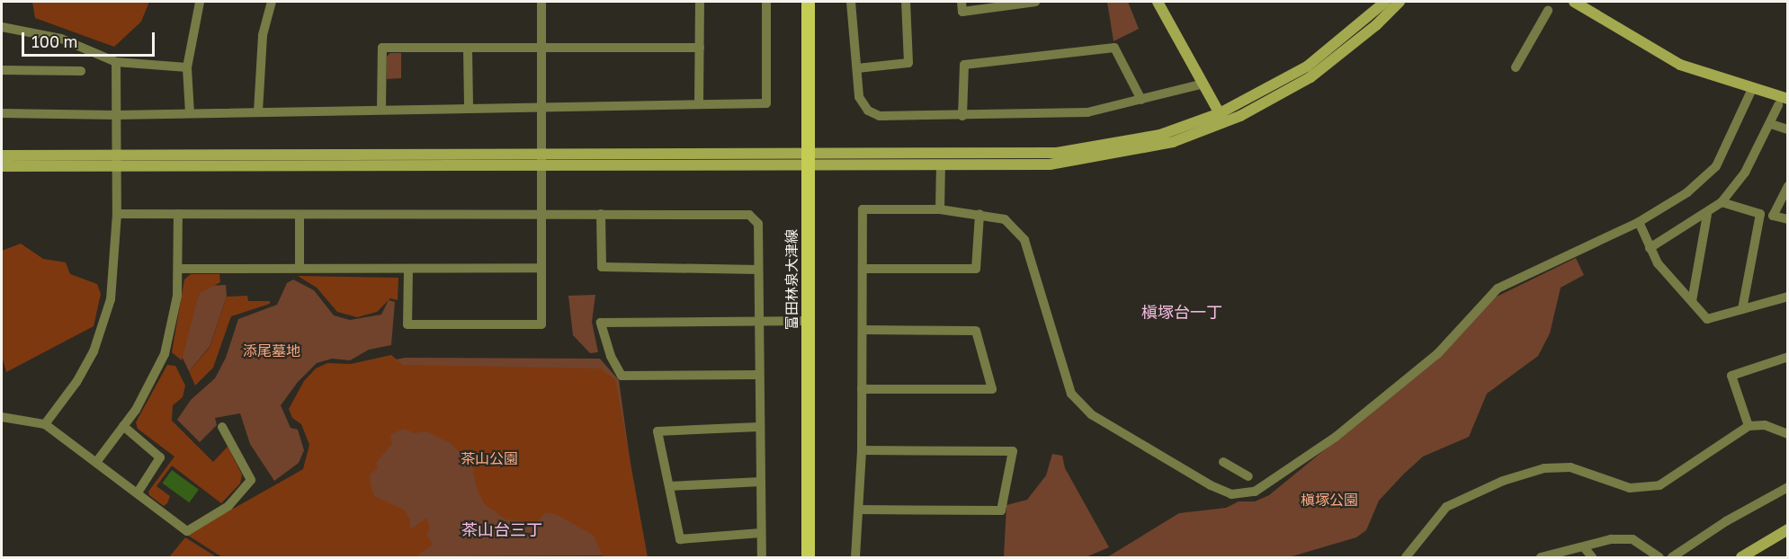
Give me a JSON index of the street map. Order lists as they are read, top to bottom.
{
  "streets": {
    "main road": ["富田林泉大津線"]
  },
  "districts": ["槇塚台一丁", "茶山台三丁"],
  "parks": ["添尾墓地", "茶山公園", "槇塚公園"],
  "scale_bar": "100 m"
}
